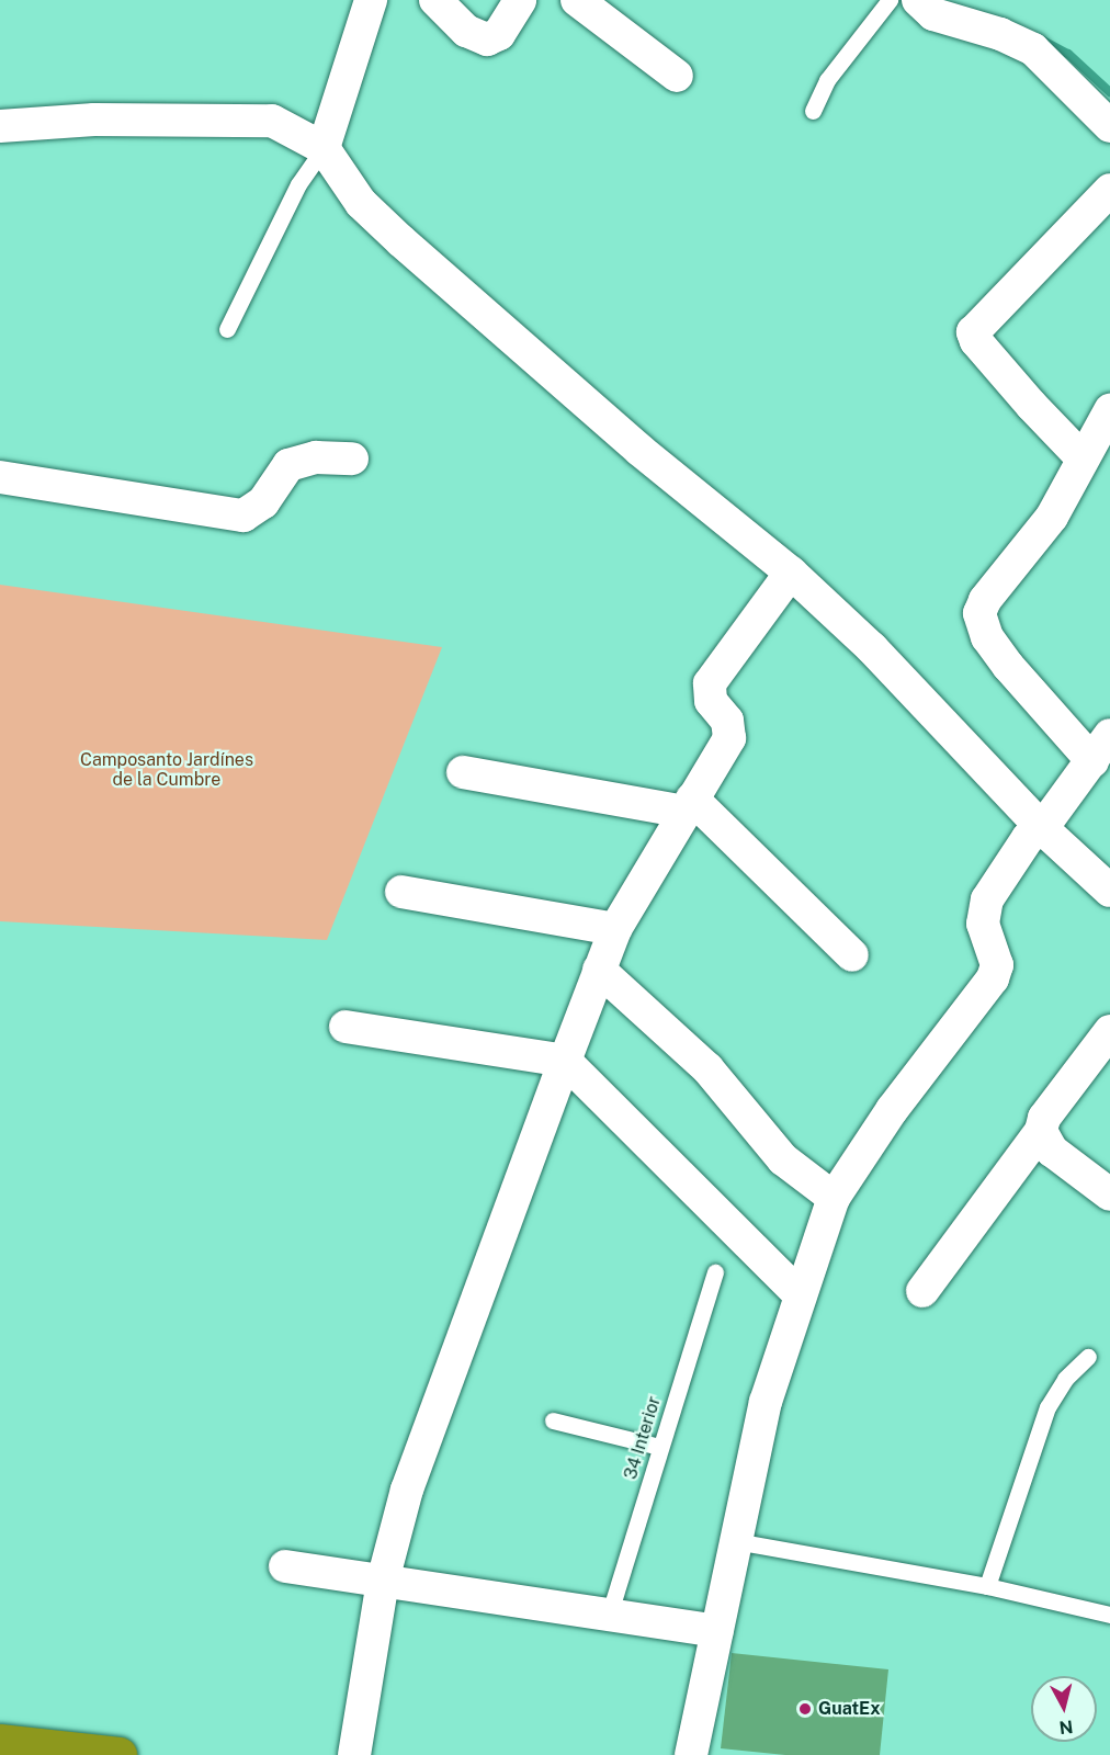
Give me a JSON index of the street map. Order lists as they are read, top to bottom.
{
  "streets": {
    "lane": ["34 Interior"]
  },
  "parks": ["Camposanto Jardínes de la Cumbre"],
  "places": ["GuatEx"],
  "north": "bottom"
}
